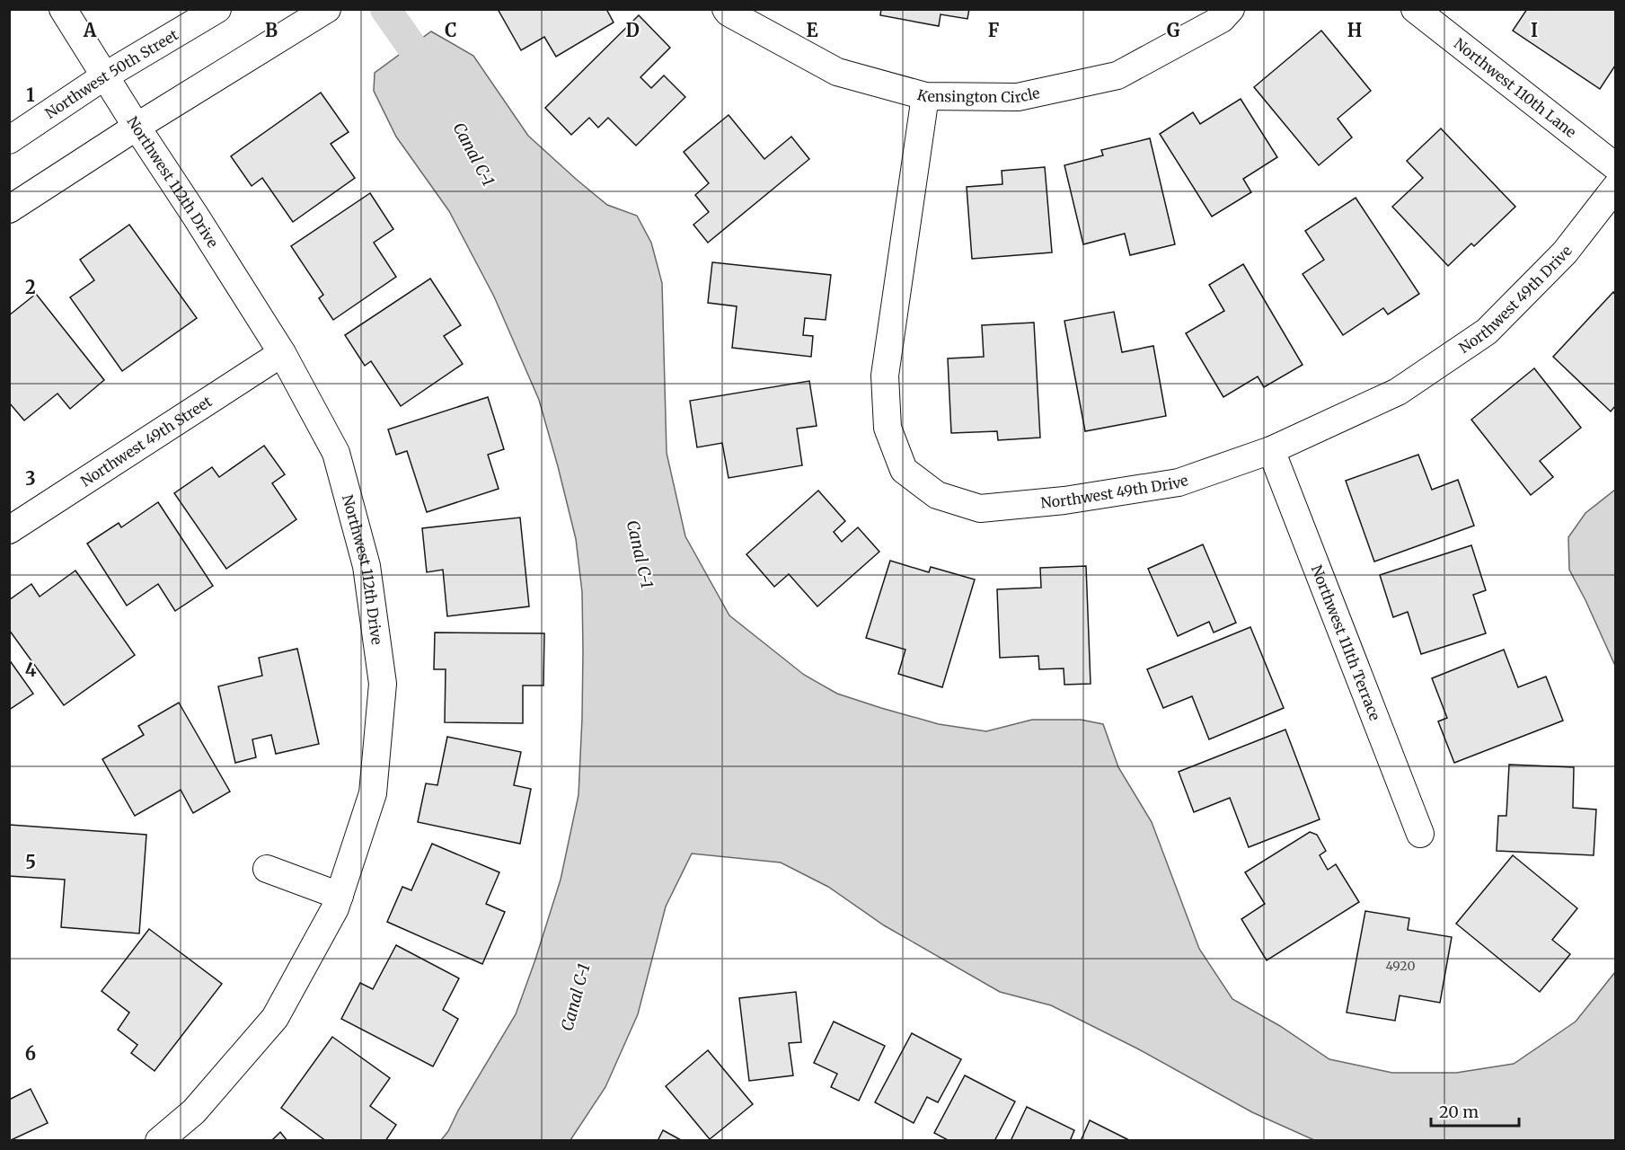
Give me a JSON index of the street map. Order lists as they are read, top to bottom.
{
  "streets": {
    "street": [
      "Northwest 50th Street",
      "Northwest 110th Lane",
      "Kensington Circle",
      "Northwest 112th Drive",
      "Northwest 49th Drive",
      "Northwest 49th Street",
      "Northwest 111th Terrace"
    ]
  },
  "crossings": [
    ["Northwest 50th Street", "Northwest 112th Drive"],
    ["Kensington Circle", "Northwest 49th Drive"],
    ["Northwest 112th Drive", "Northwest 49th Street"],
    ["Northwest 49th Drive", "Northwest 111th Terrace"]
  ],
  "water": ["Canal C-1"],
  "house_numbers": ["4920"],
  "scale_bar": "20 m",
  "grid": {
    "columns": [
      "A",
      "B",
      "C",
      "D",
      "E",
      "F",
      "G",
      "H",
      "I"
    ],
    "rows": [
      "1",
      "2",
      "3",
      "4",
      "5",
      "6"
    ]
  }
}
